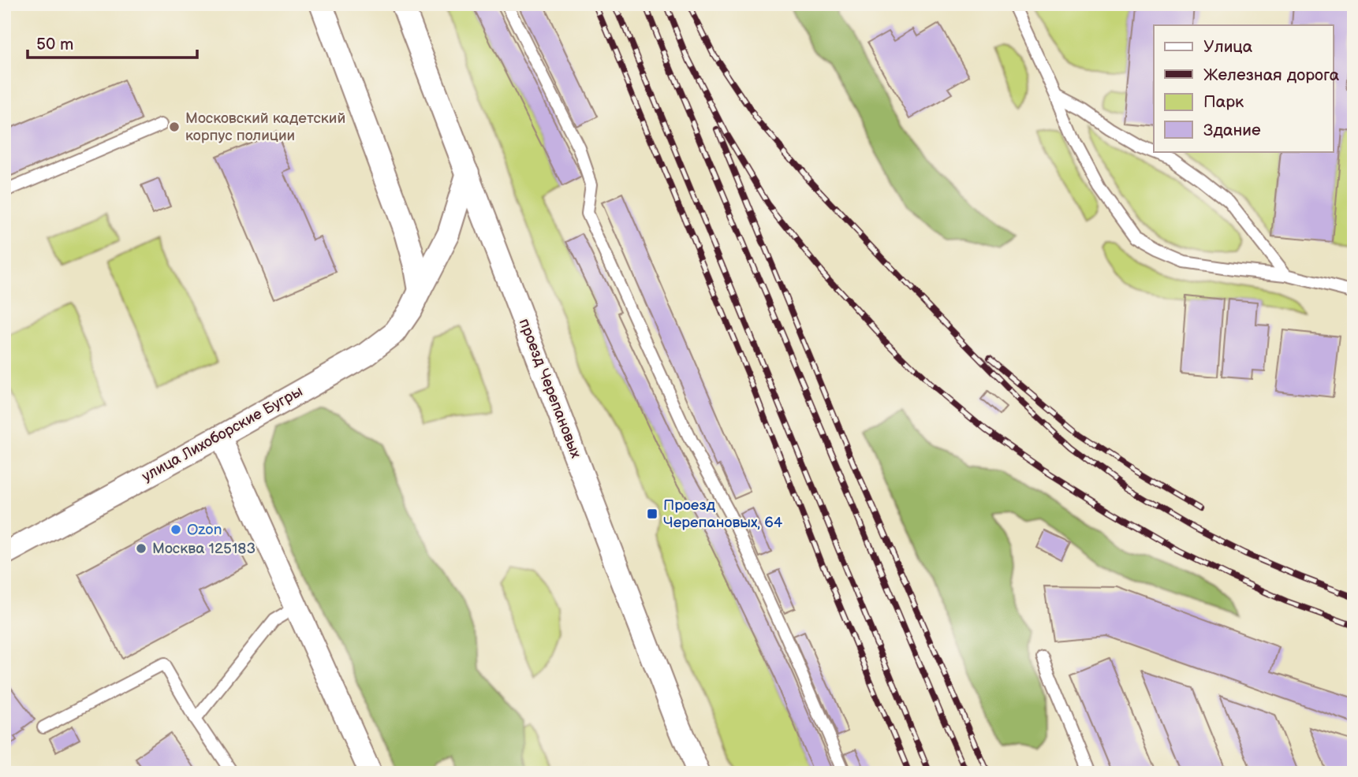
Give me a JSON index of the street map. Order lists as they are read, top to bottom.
{
  "streets": {
    "street": ["проезд Черепановых", "улица Лихоборские Бугры"]
  },
  "crossings": [
    ["проезд Черепановых", "улица Лихоборские Бугры"]
  ],
  "places": {
    "other": ["Московский кадетский корпус полиции", "Ozon", "Москва 125183"],
    "transit": ["Проезд Черепановых, 64"]
  },
  "legend": [
    "Улица",
    "Железная дорога",
    "Парк",
    "Здание"
  ],
  "scale_bar": "50 m"
}
